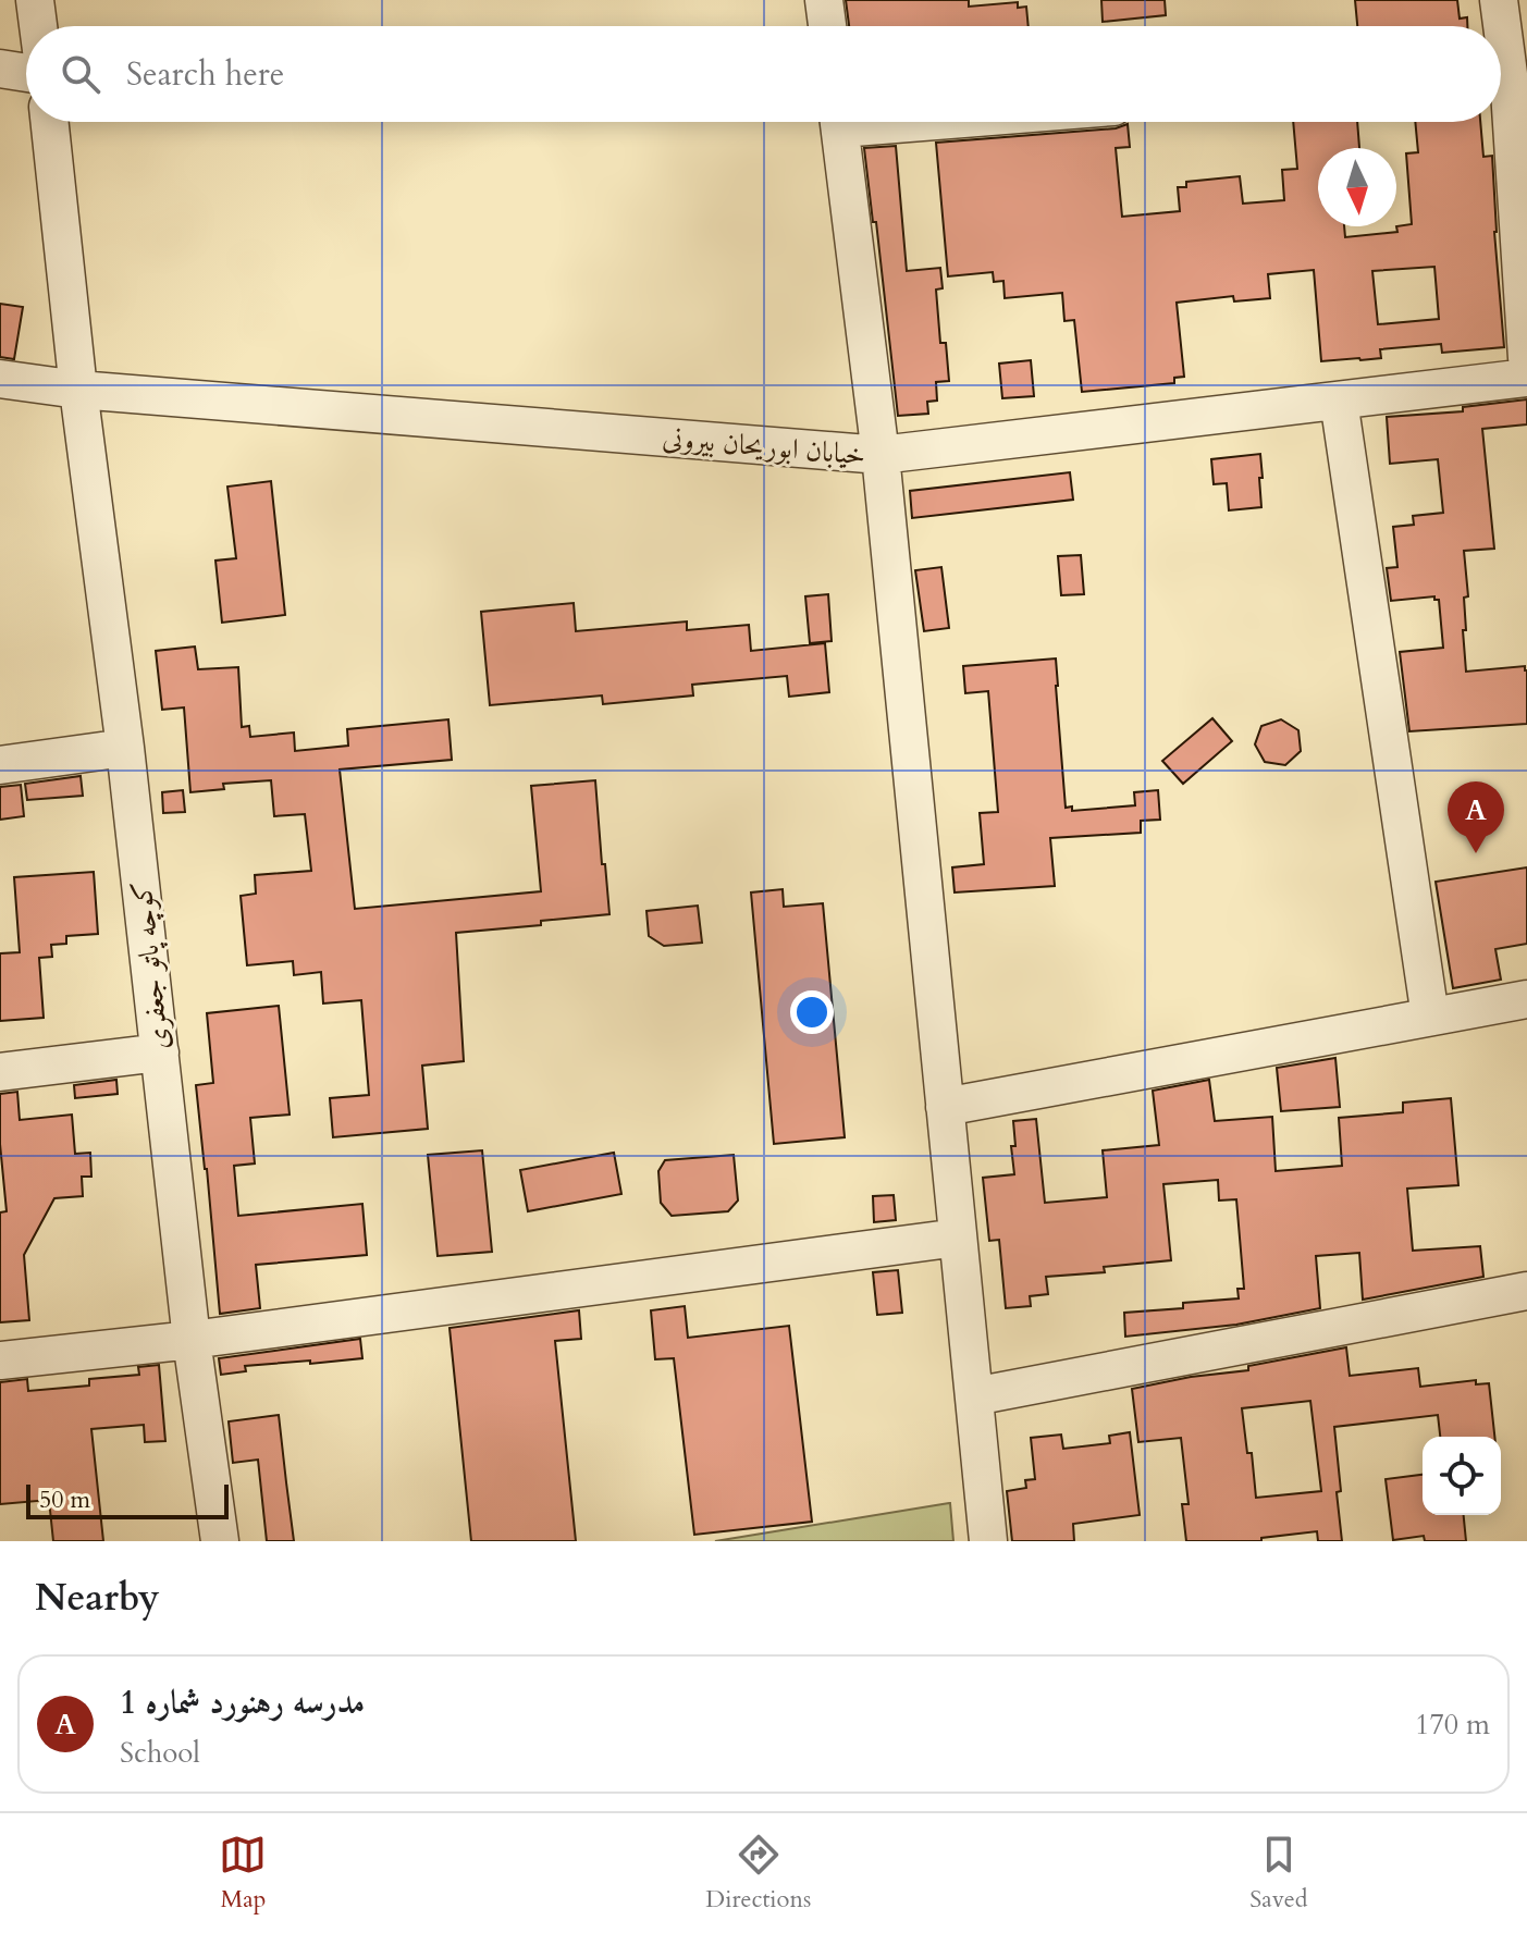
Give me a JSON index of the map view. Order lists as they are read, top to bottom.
{
  "streets": {
    "street": ["خیابان ابوریحان بیرونی", "کوچه پاتو جعفری"]
  },
  "crossings": [
    ["خیابان ابوریحان بیرونی", "کوچه پاتو جعفری"]
  ],
  "scale_bar": "50 m",
  "north": "bottom",
  "page": {
    "search": "Search here",
    "pins": "A",
    "scale": "50 m",
    "heading": "Nearby",
    "list": [
      {
        "mark": "A",
        "name": "مدرسه رهنورد شماره 1",
        "note": "School",
        "value": "170 m"
      }
    ],
    "nav": ["Map", "Directions", "Saved"]
  }
}
